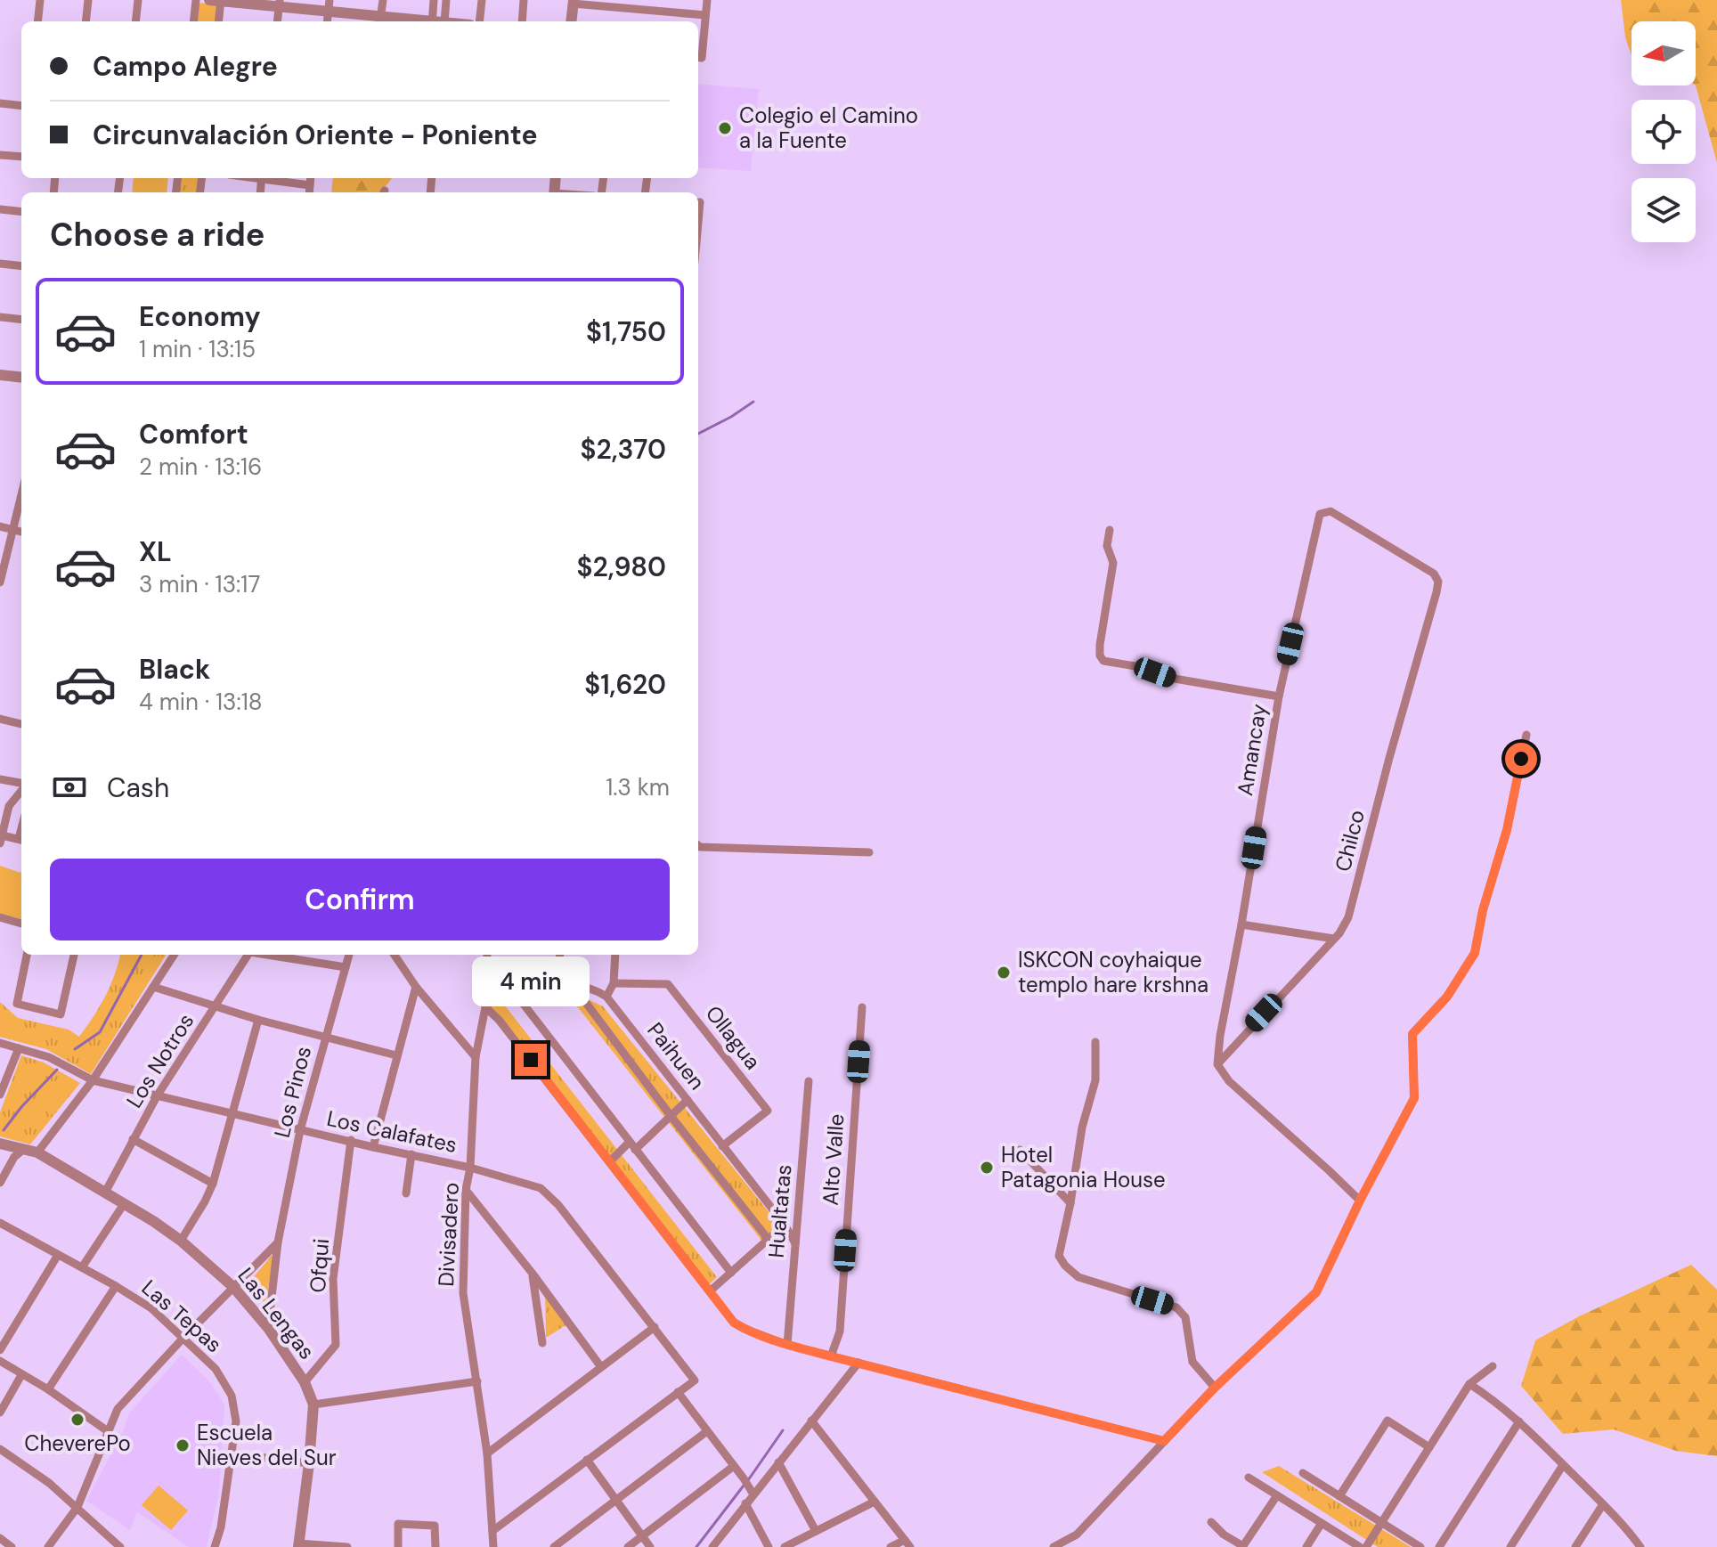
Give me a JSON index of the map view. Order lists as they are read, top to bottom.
{
  "streets": {
    "street": [
      "Amancay",
      "Chilco",
      "Ollagua",
      "Paihuen",
      "Los Notros",
      "Los Pinos",
      "Los Calafates",
      "Alto Valle",
      "Hualtatas",
      "Divisadero",
      "Ofqui",
      "Las Lengas",
      "Las Tepas"
    ]
  },
  "crossings": [
    ["Amancay", "Chilco"],
    ["Ollagua", "Paihuen"],
    ["Paihuen", "Hualtatas"],
    ["Los Notros", "Los Calafates"],
    ["Los Notros", "Las Lengas"],
    ["Los Pinos", "Los Calafates"],
    ["Los Pinos", "Las Lengas"],
    ["Los Calafates", "Divisadero"],
    ["Los Calafates", "Ofqui"],
    ["Ofqui", "Las Lengas"]
  ],
  "places": [
    "Colegio el Camino a la Fuente",
    "ISKCON coyhaique templo hare krshna",
    "Hotel Patagonia House",
    "CheverePo",
    "Escuela Nieves del Sur"
  ],
  "north": "left",
  "page": {
    "banner": ["Campo Alegre", "Circunvalación Oriente - Poniente"],
    "heading": "Choose a ride",
    "list": [
      {
        "name": "Economy",
        "note": "1 min · 13:15",
        "value": "$1,750"
      },
      {
        "name": "Comfort",
        "note": "2 min · 13:16",
        "value": "$2,370"
      },
      {
        "name": "XL",
        "note": "3 min · 13:17",
        "value": "$2,980"
      },
      {
        "name": "Black",
        "note": "4 min · 13:18",
        "value": "$1,620"
      }
    ],
    "pay": ["Cash", "1.3 km"],
    "buttons": "Confirm",
    "bubble": "4 min"
  }
}
